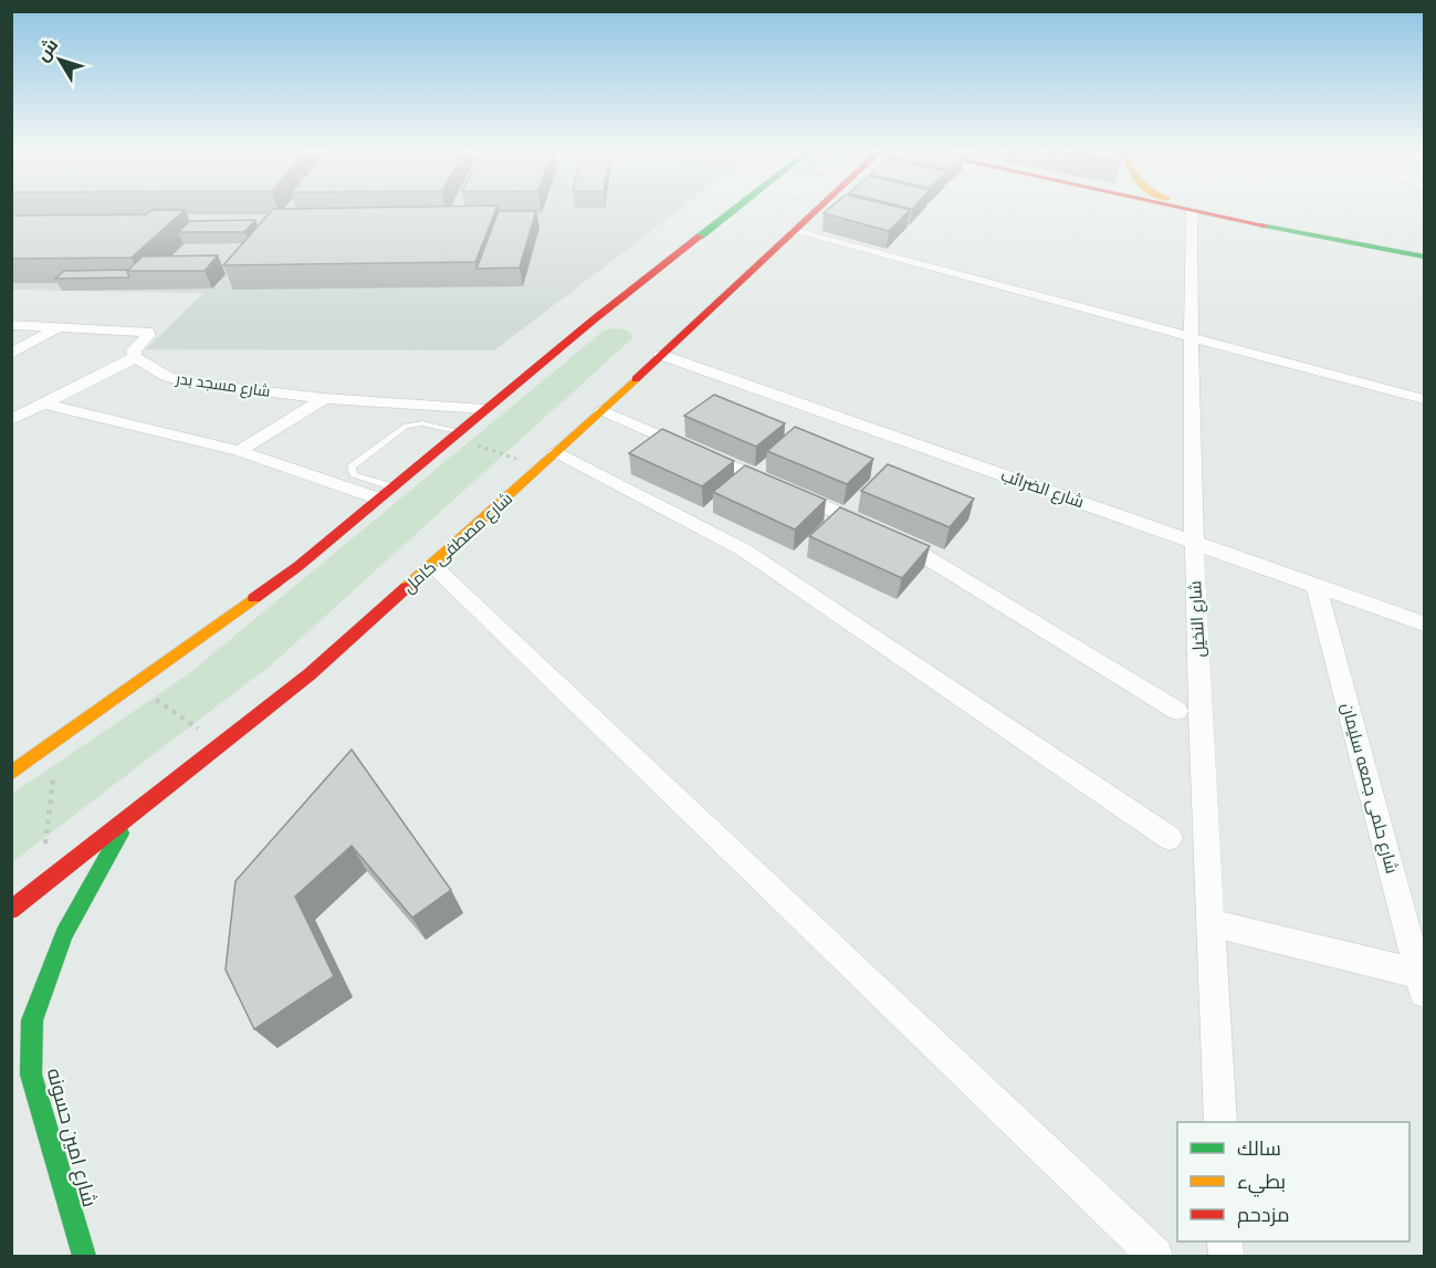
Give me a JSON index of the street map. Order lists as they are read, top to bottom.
{
  "streets": {
    "main road": ["شارع مصطفى كامل", "شارع امين حسونه"],
    "street": [
      "شارع مسجد بدر",
      "شارع الضرائب",
      "شارع النخيل",
      "شارع حلمى جمعه سليمان"
    ]
  },
  "crossings": [
    ["شارع الضرائب", "شارع مصطفى كامل"],
    ["شارع الضرائب", "شارع النخيل"],
    ["شارع الضرائب", "شارع حلمى جمعه سليمان"],
    ["شارع مصطفى كامل", "شارع امين حسونه"]
  ],
  "legend": ["سالك", "بطيء", "مزدحم"],
  "north": "top left"
}
